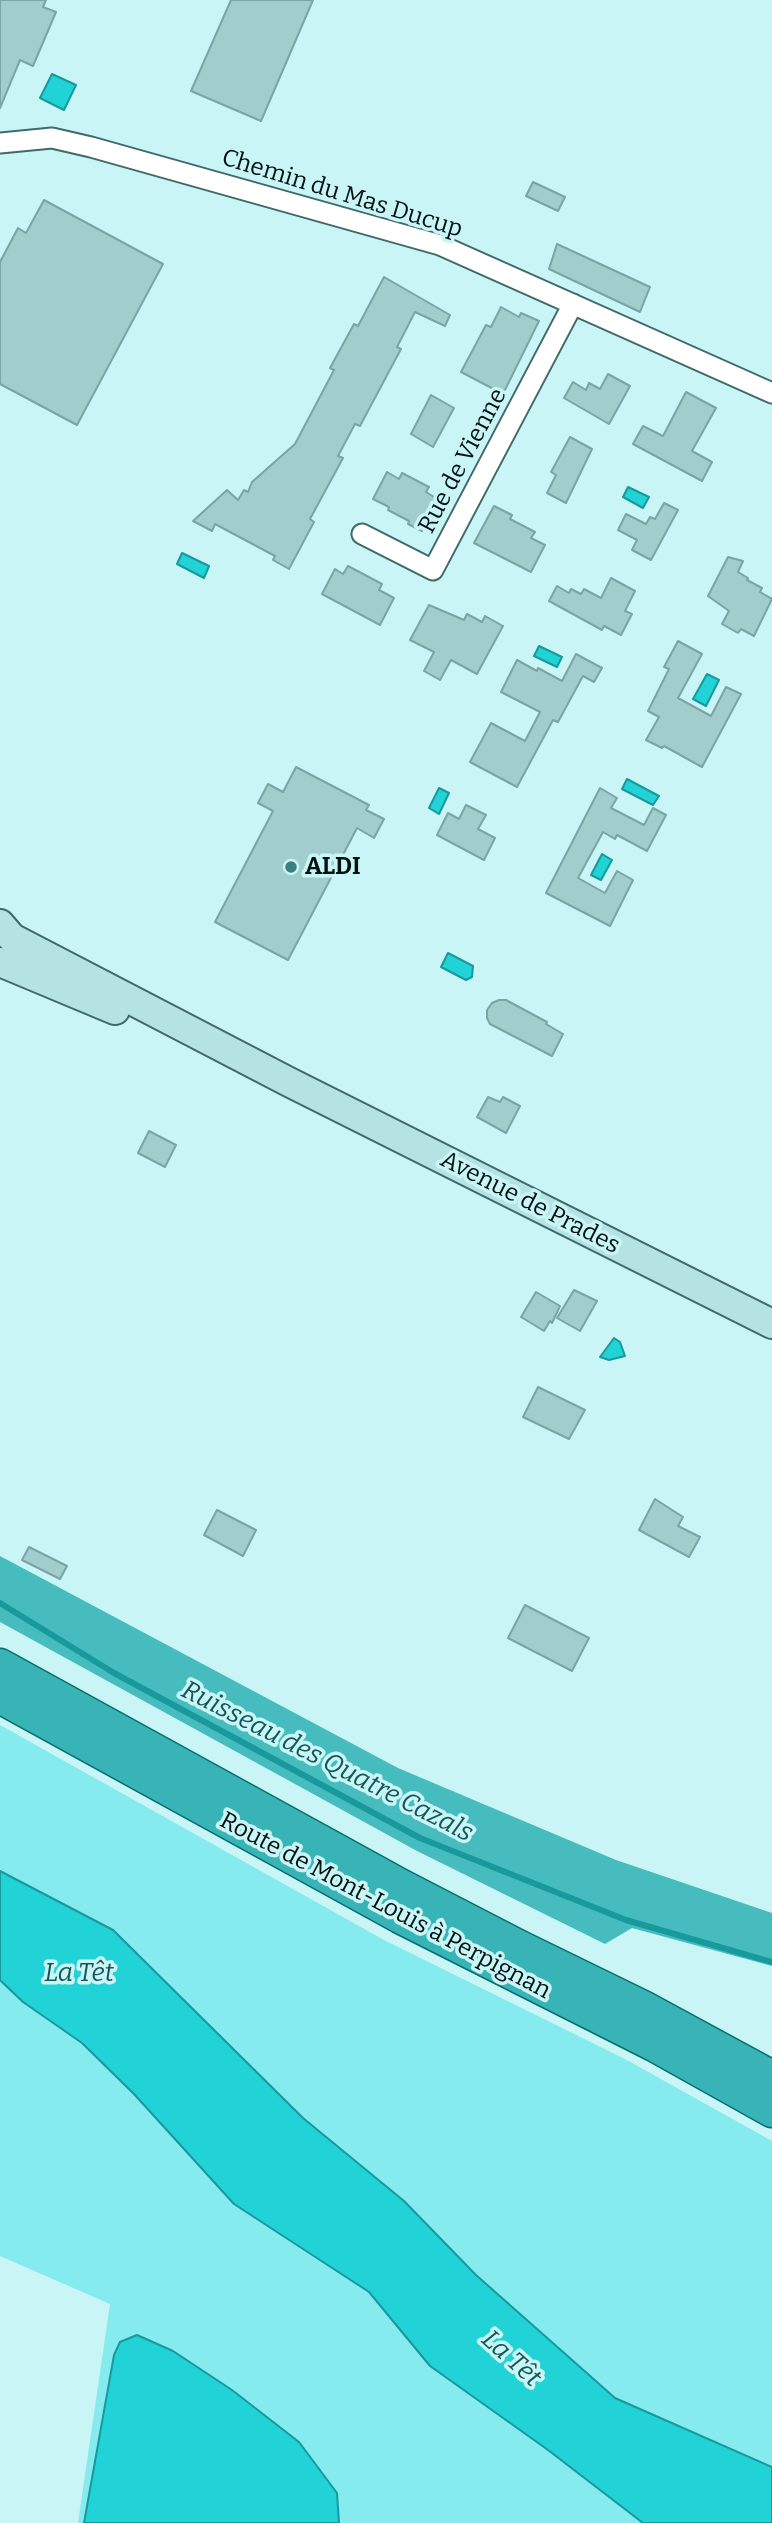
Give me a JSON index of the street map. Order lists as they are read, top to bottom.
{
  "streets": {
    "highway": ["Route de Mont-Louis à Perpignan"],
    "main road": ["Avenue de Prades"],
    "street": ["Chemin du Mas Ducup", "Rue de Vienne"]
  },
  "crossings": [
    ["Chemin du Mas Ducup", "Rue de Vienne"]
  ],
  "water": ["Ruisseau des Quatre Cazals", "La Têt"],
  "places": ["ALDI"]
}
